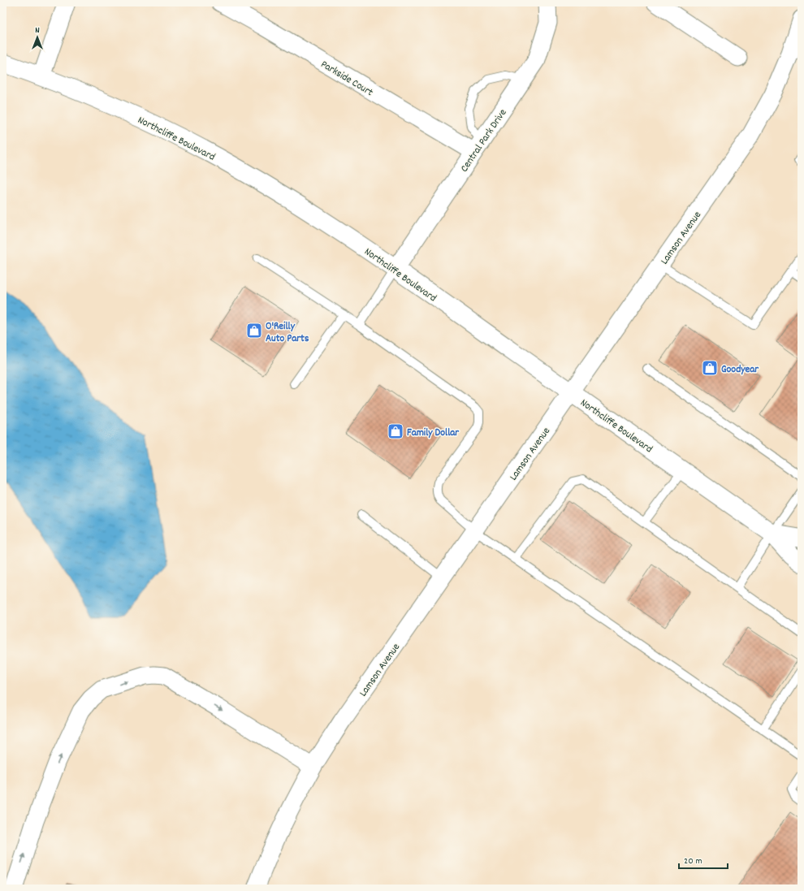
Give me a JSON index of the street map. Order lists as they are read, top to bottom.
{
  "streets": {
    "main road": ["Northcliffe Boulevard"],
    "street": ["Parkside Court", "Central Park Drive", "Lamson Avenue"]
  },
  "crossings": [
    ["Parkside Court", "Central Park Drive"],
    ["Northcliffe Boulevard", "Central Park Drive"],
    ["Northcliffe Boulevard", "Lamson Avenue"]
  ],
  "places": {
    "shop": ["O'Reilly Auto Parts", "Goodyear", "Family Dollar"]
  },
  "scale_bar": "20 m",
  "north": "top"
}
